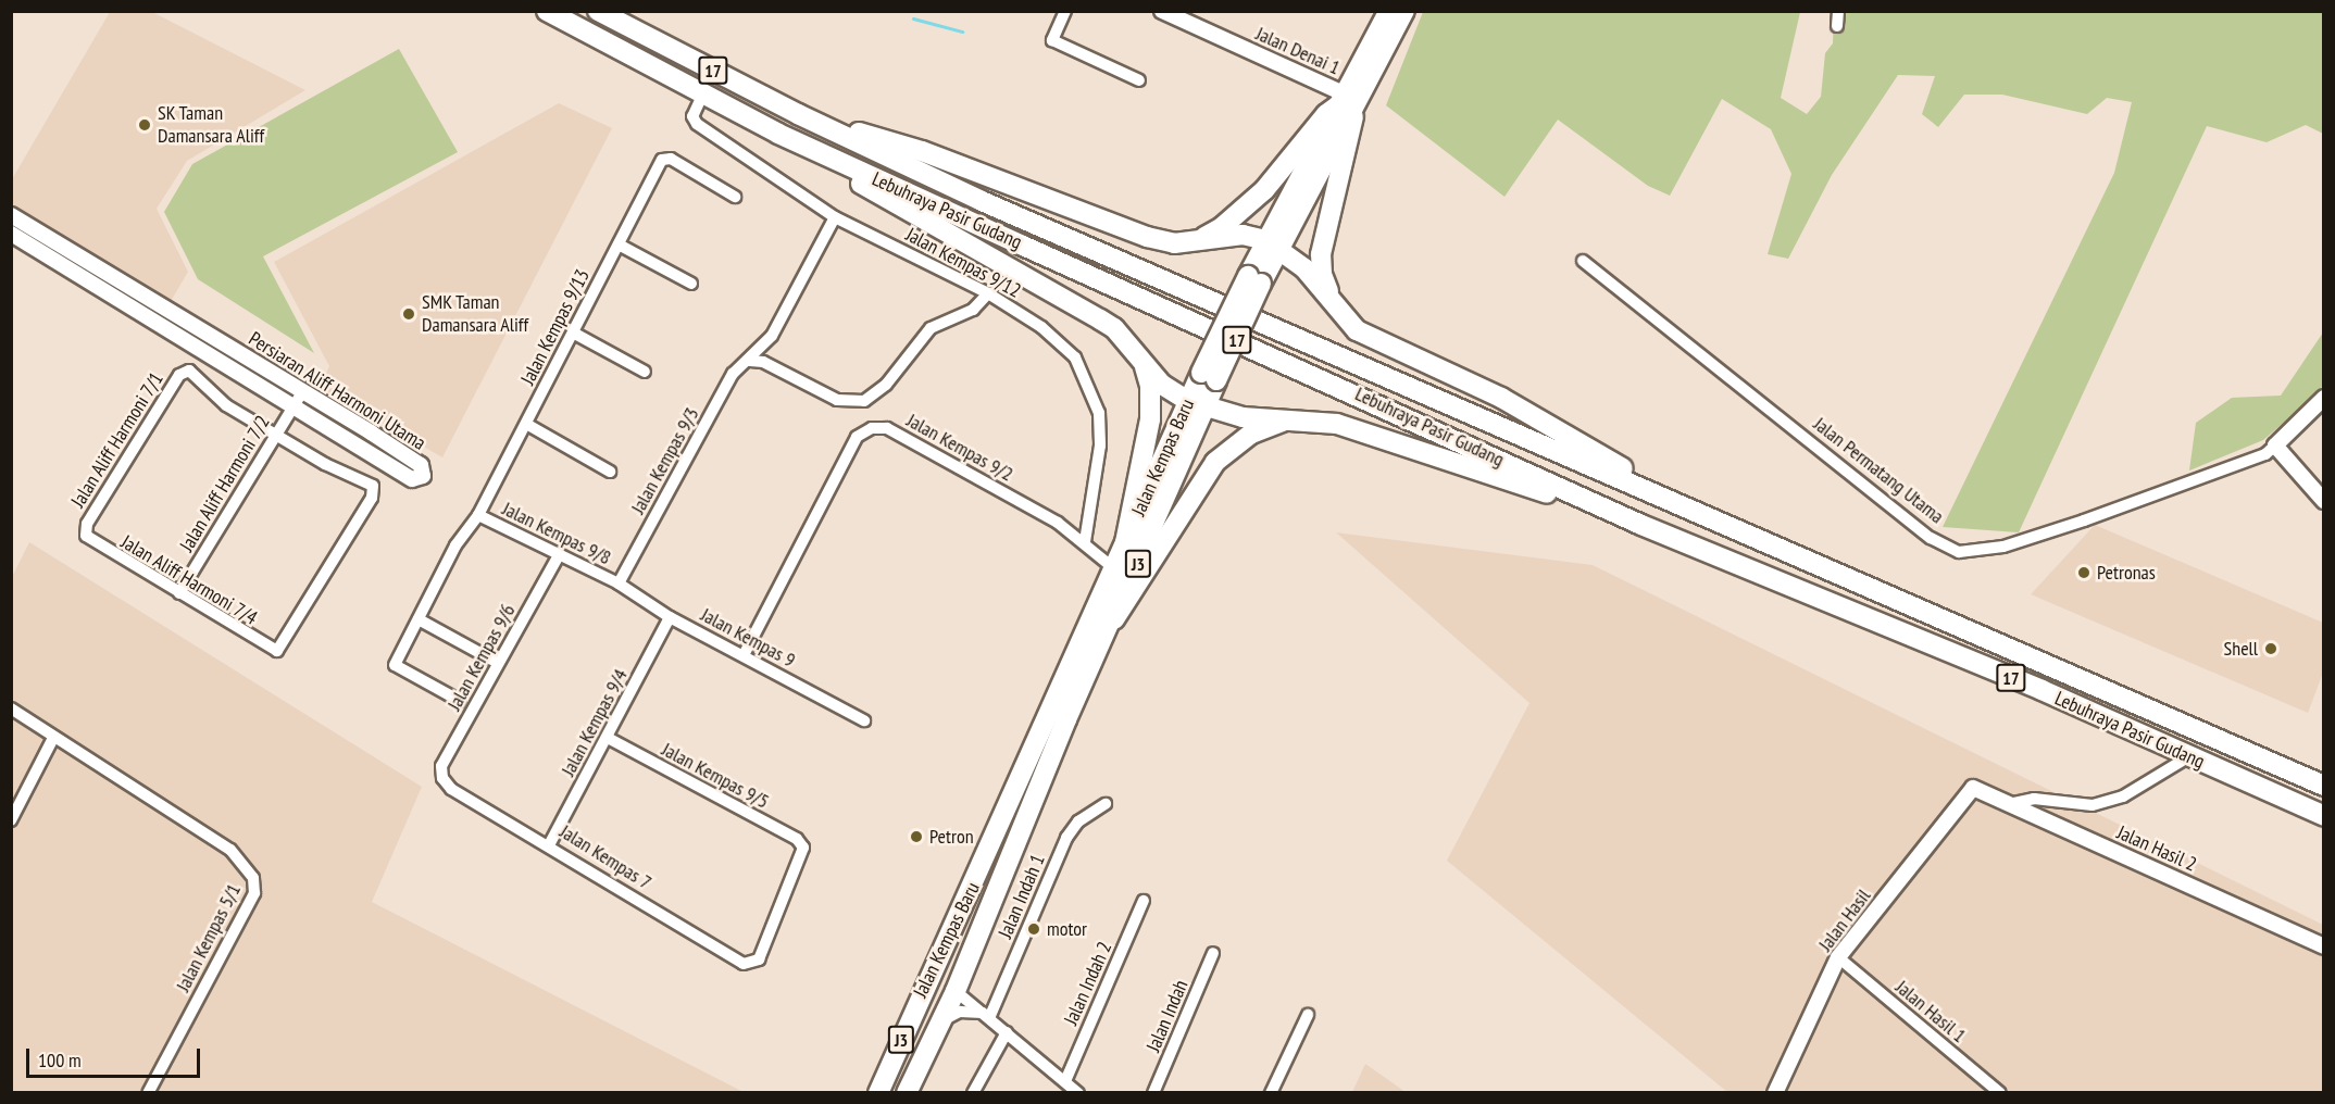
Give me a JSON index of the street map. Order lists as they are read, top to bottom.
{
  "streets": {
    "main road": [
      "17",
      "Lebuhraya Pasir Gudang",
      "Jalan Kempas Baru",
      "J3"
    ],
    "street": [
      "Jalan Denai 1",
      "Jalan Kempas 9/12",
      "Jalan Kempas 9/13",
      "Persiaran Aliff Harmoni Utama",
      "Jalan Aliff Harmoni 7/1",
      "Jalan Kempas 9/2",
      "Jalan Kempas 9/3",
      "Jalan Permatang Utama",
      "Jalan Aliff Harmoni 7/2",
      "Jalan Kempas 9/8",
      "Jalan Aliff Harmoni 7/4",
      "Jalan Kempas 9",
      "Jalan Kempas 9/6",
      "Jalan Kempas 9/4",
      "Jalan Kempas 9/5",
      "Jalan Hasil 2",
      "Jalan Kempas 7",
      "Jalan Indah 1",
      "Jalan Hasil",
      "Jalan Kempas 5/1",
      "Jalan Indah 2",
      "Jalan Hasil 1",
      "Jalan Indah"
    ]
  },
  "crossings": [
    ["Jalan Denai 1", "Jalan Kempas Baru"],
    ["Lebuhraya Pasir Gudang", "Jalan Kempas 9/12"],
    ["Jalan Kempas 9/12", "Jalan Kempas 9/2"],
    ["Jalan Kempas 9/12", "Jalan Kempas 9/3"],
    ["Jalan Kempas 9/13", "Jalan Kempas 9/8"],
    ["Persiaran Aliff Harmoni Utama", "Jalan Aliff Harmoni 7/2"],
    ["Jalan Aliff Harmoni 7/1", "Jalan Aliff Harmoni 7/2"],
    ["Jalan Aliff Harmoni 7/1", "Jalan Aliff Harmoni 7/4"],
    ["Jalan Kempas 9/2", "Jalan Kempas Baru"],
    ["Jalan Kempas 9/2", "Jalan Kempas 9"],
    ["Jalan Kempas 9/3", "Jalan Kempas 9/8"],
    ["Jalan Kempas 9/3", "Jalan Kempas 9"],
    ["Jalan Aliff Harmoni 7/2", "Jalan Aliff Harmoni 7/4"],
    ["Jalan Kempas 9/8", "Jalan Kempas 9"],
    ["Jalan Kempas 9/8", "Jalan Kempas 9/6"],
    ["Jalan Kempas 9", "Jalan Kempas 9/4"],
    ["Jalan Kempas 9/6", "Jalan Kempas 7"],
    ["Jalan Kempas 9/4", "Jalan Kempas 9/5"],
    ["Jalan Kempas 9/4", "Jalan Kempas 7"],
    ["Jalan Kempas 9/5", "Jalan Kempas 7"],
    ["Jalan Hasil 2", "Jalan Hasil"],
    ["Jalan Hasil", "Jalan Hasil 1"]
  ],
  "places": [
    "SK Taman Damansara Aliff",
    "SMK Taman Damansara Aliff",
    "Petronas",
    "Shell",
    "Petron",
    "motor"
  ],
  "scale_bar": "100 m"
}
